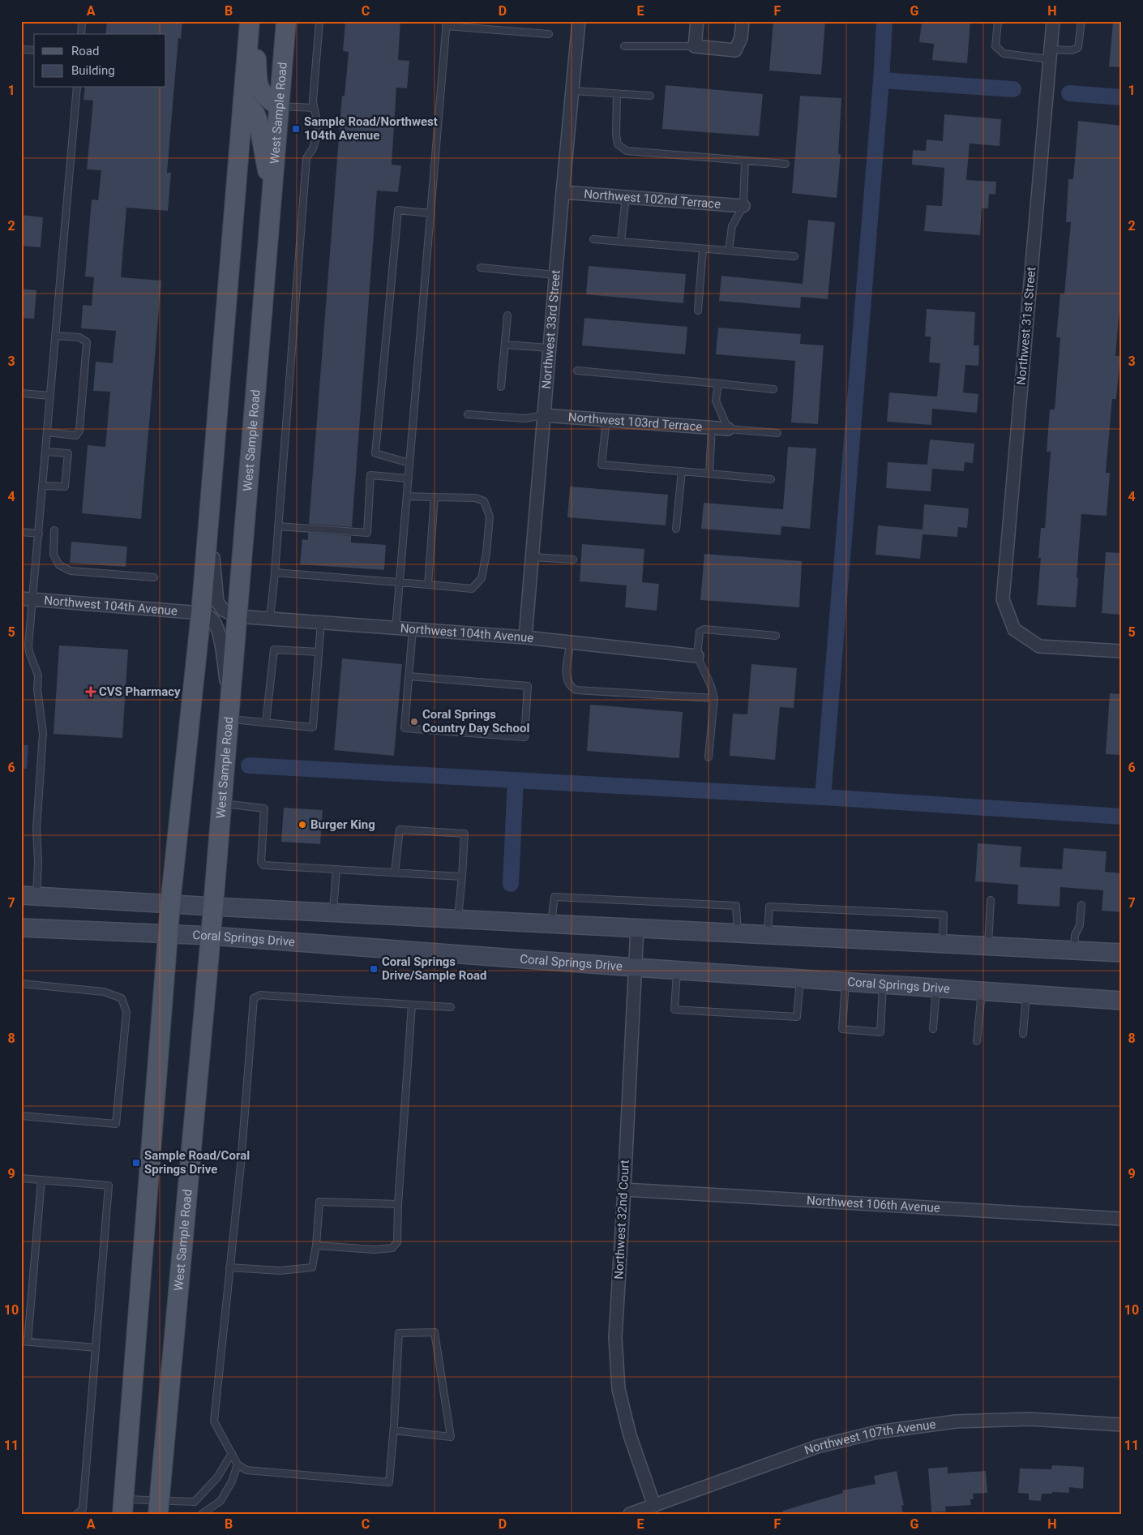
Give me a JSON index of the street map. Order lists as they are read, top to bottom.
{
  "streets": {
    "main road": ["West Sample Road", "Coral Springs Drive"],
    "street": [
      "Northwest 102nd Terrace",
      "Northwest 31st Street",
      "Northwest 33rd Street",
      "Northwest 103rd Terrace",
      "Northwest 104th Avenue",
      "Northwest 106th Avenue",
      "Northwest 32nd Court",
      "Northwest 107th Avenue"
    ]
  },
  "crossings": [
    ["West Sample Road", "Northwest 104th Avenue"],
    ["West Sample Road", "Coral Springs Drive"],
    ["Northwest 102nd Terrace", "Northwest 33rd Street"],
    ["Northwest 33rd Street", "Northwest 103rd Terrace"],
    ["Northwest 33rd Street", "Northwest 104th Avenue"],
    ["Coral Springs Drive", "Northwest 32nd Court"],
    ["Northwest 106th Avenue", "Northwest 32nd Court"],
    ["Northwest 32nd Court", "Northwest 107th Avenue"]
  ],
  "places": {
    "transit": ["Sample Road/Northwest 104th Avenue", "Coral Springs Drive/Sample Road", "Sample Road/Coral Springs Drive"],
    "health": ["CVS Pharmacy"],
    "other": ["Coral Springs Country Day School", "Burger King"]
  },
  "legend": ["Road", "Building"],
  "grid": {
    "columns": [
      "A",
      "B",
      "C",
      "D",
      "E",
      "F",
      "G",
      "H"
    ],
    "rows": [
      "1",
      "2",
      "3",
      "4",
      "5",
      "6",
      "7",
      "8",
      "9",
      "10",
      "11"
    ]
  }
}
